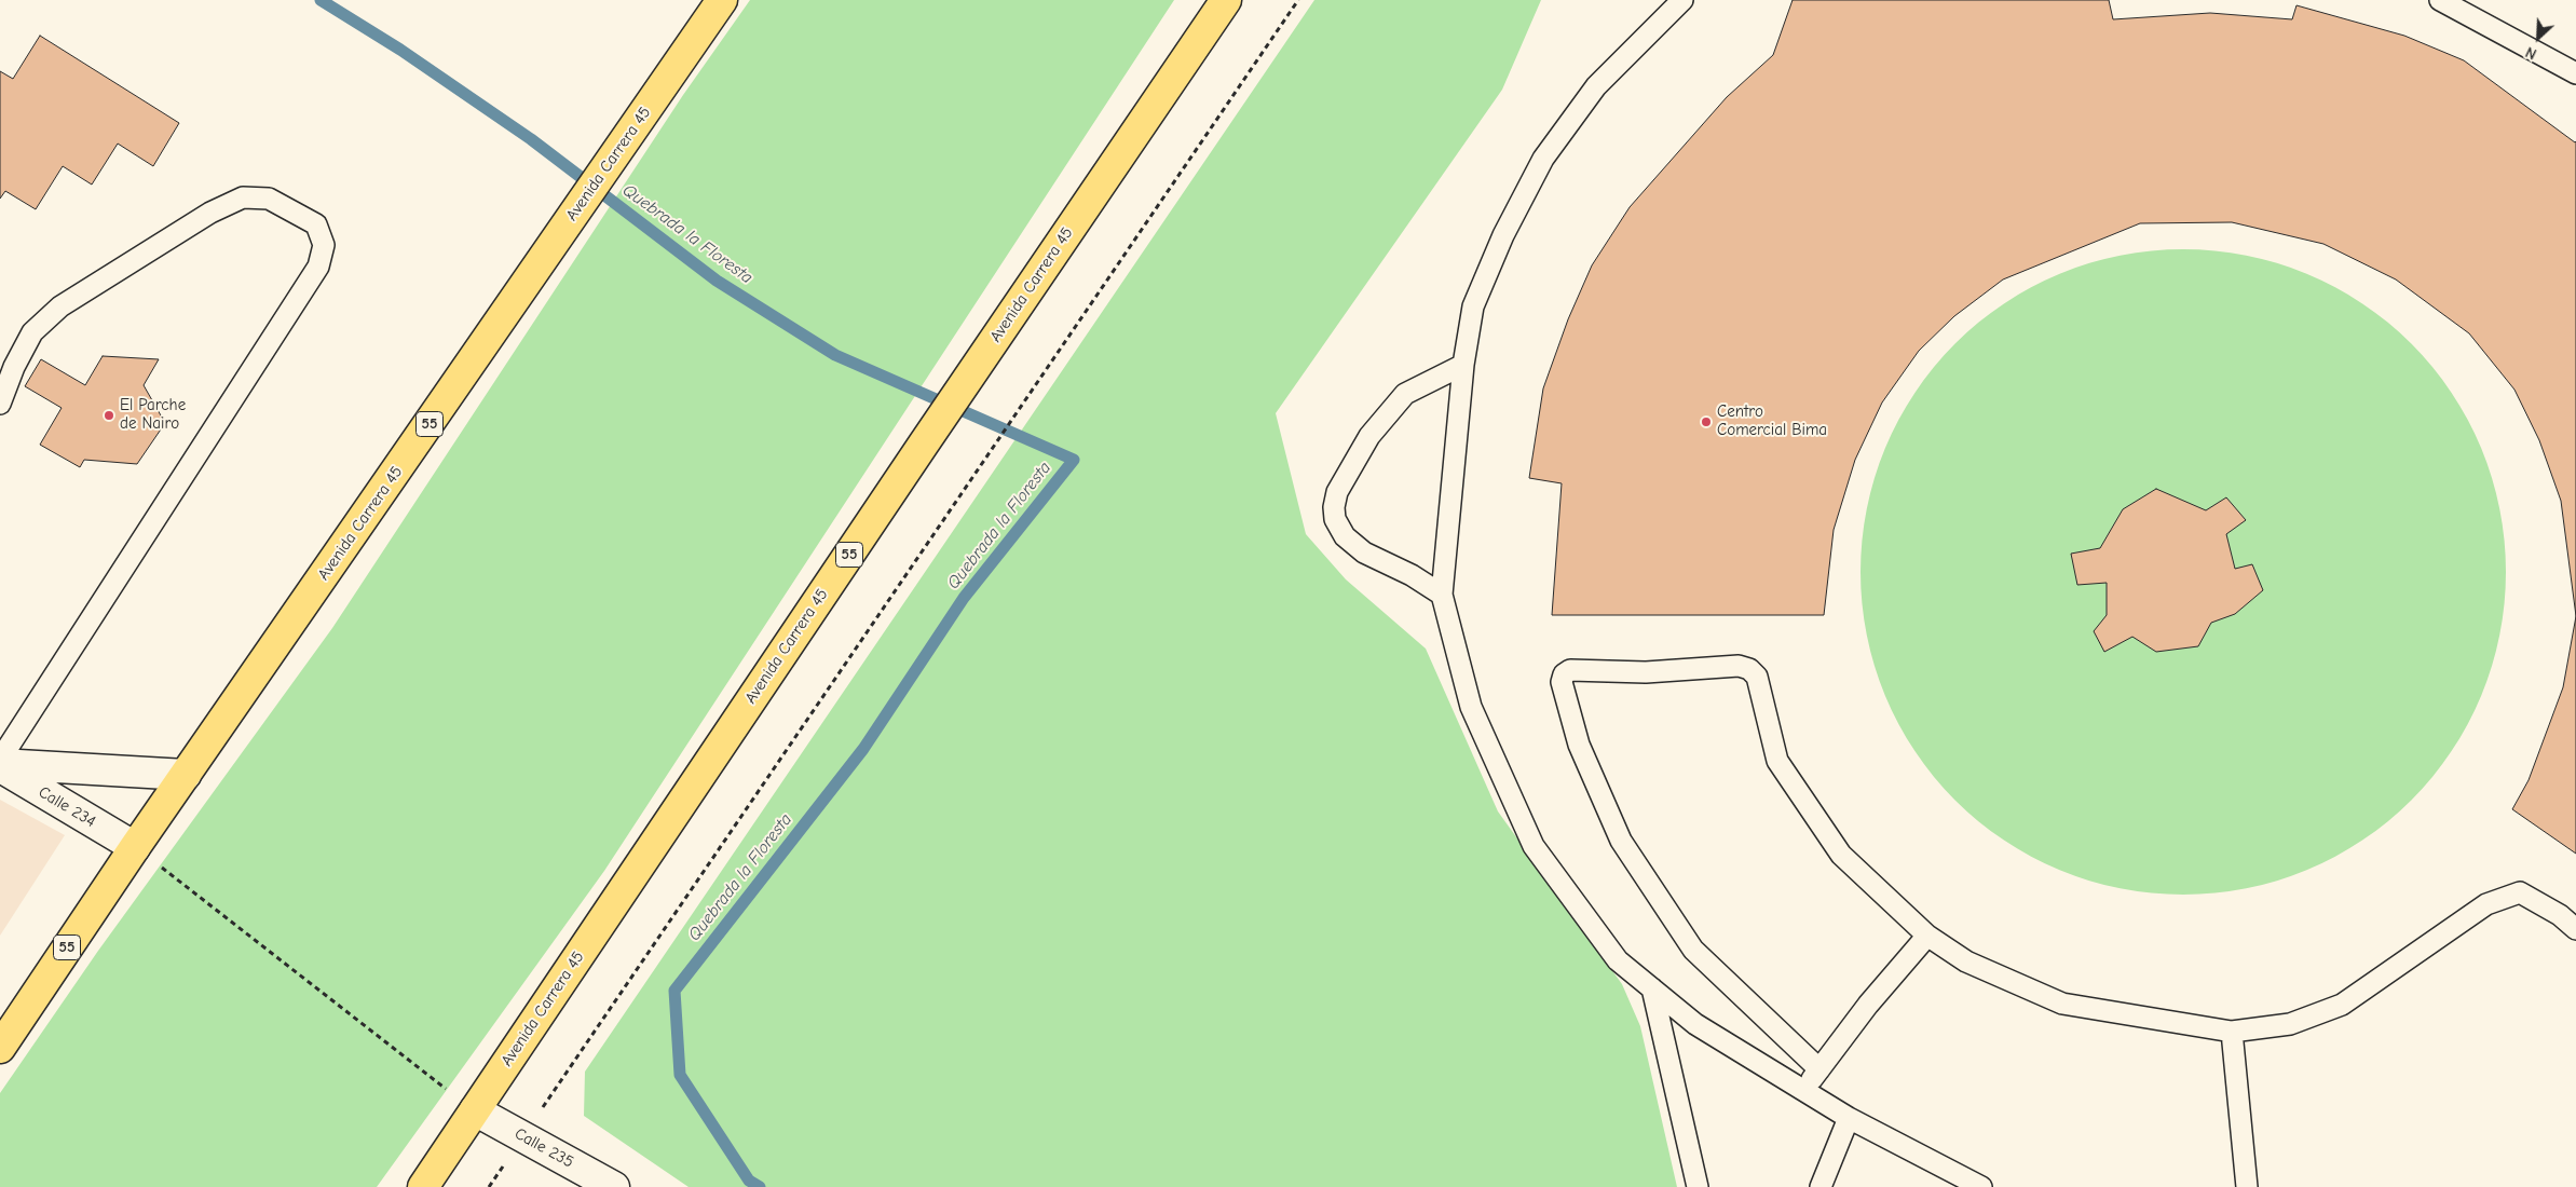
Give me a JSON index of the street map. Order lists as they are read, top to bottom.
{
  "streets": {
    "highway": ["Avenida Carrera 45", "55"],
    "street": ["Calle 234", "Calle 235"]
  },
  "crossings": [
    ["Avenida Carrera 45", "Calle 234"],
    ["Avenida Carrera 45", "Calle 235"]
  ],
  "water": ["Quebrada la Floresta"],
  "places": ["El Parche de Nairo", "Centro Comercial Bima"],
  "north": "bottom left"
}
